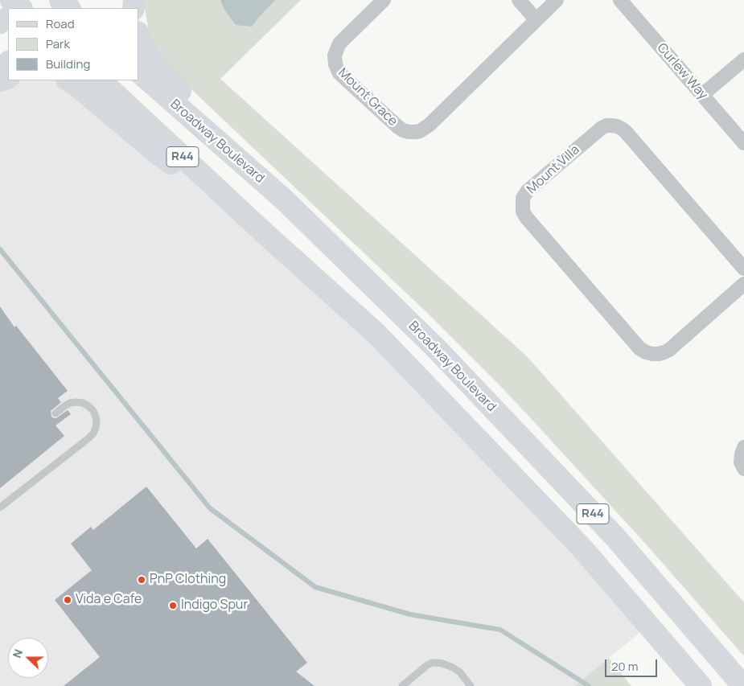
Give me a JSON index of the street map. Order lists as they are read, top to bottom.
{
  "streets": {
    "main road": ["Broadway Boulevard", "R44"],
    "street": ["Curlew Way", "Mount Grace", "Mount Villa"]
  },
  "places": ["PnP Clothing", "Vida e Cafe", "Indigo Spur"],
  "legend": ["Road", "Park", "Building"],
  "scale_bar": "20 m",
  "north": "left"
}
